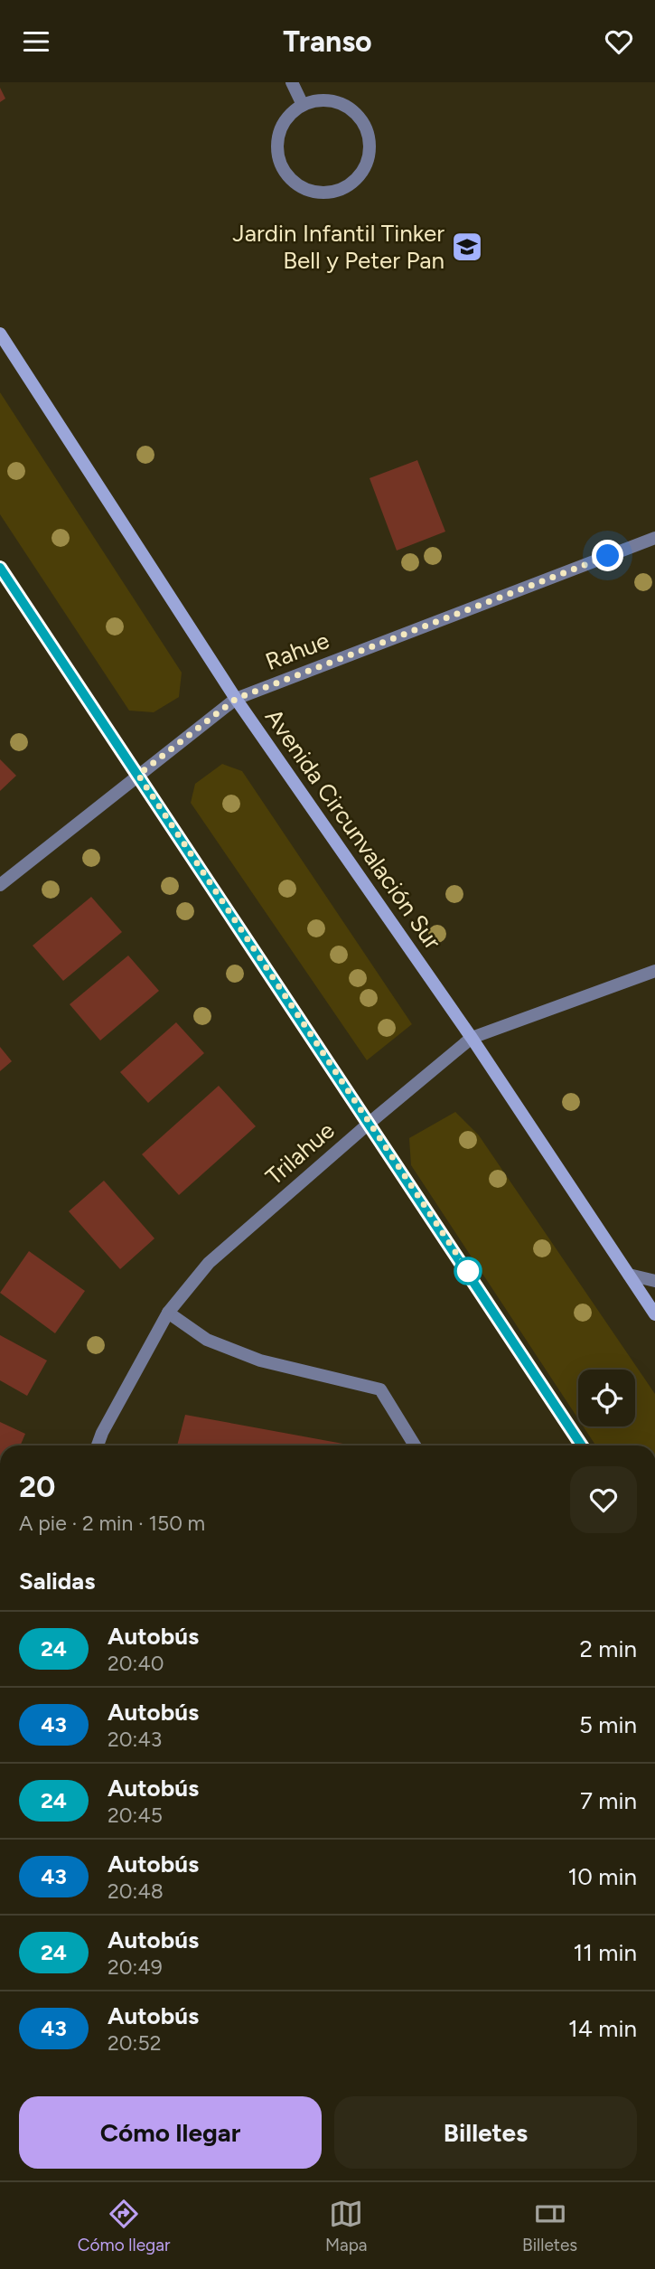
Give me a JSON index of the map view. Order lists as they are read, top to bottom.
{
  "streets": {
    "main road": ["Avenida Circunvalación Sur"],
    "street": ["Rahue", "Trilahue"]
  },
  "crossings": [
    ["Rahue", "Avenida Circunvalación Sur"],
    ["Avenida Circunvalación Sur", "Trilahue"]
  ],
  "places": {
    "school or university": ["Jardin Infantil Tinker Bell y Peter Pan"]
  },
  "lines": ["bus line 24"],
  "page": {
    "header": "Transo",
    "heading": [
      ["20", "A pie · 2 min · 150 m"],
      "Salidas"
    ],
    "list": [
      {
        "mark": "24",
        "name": "Autobús",
        "note": "20:40",
        "value": "2 min"
      },
      {
        "mark": "43",
        "name": "Autobús",
        "note": "20:43",
        "value": "5 min"
      },
      {
        "mark": "24",
        "name": "Autobús",
        "note": "20:45",
        "value": "7 min"
      },
      {
        "mark": "43",
        "name": "Autobús",
        "note": "20:48",
        "value": "10 min"
      },
      {
        "mark": "24",
        "name": "Autobús",
        "note": "20:49",
        "value": "11 min"
      },
      {
        "mark": "43",
        "name": "Autobús",
        "note": "20:52",
        "value": "14 min"
      }
    ],
    "buttons": ["Cómo llegar", "Billetes"],
    "tabs": ["Cómo llegar", "Mapa", "Billetes"]
  }
}
